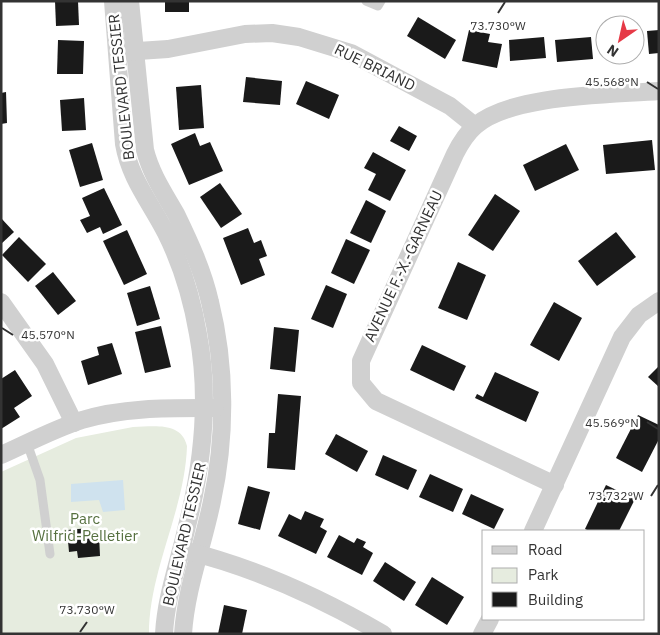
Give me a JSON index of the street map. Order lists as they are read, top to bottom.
{
  "streets": {
    "street": ["RUE BRIAND", "BOULEVARD TESSIER", "AVENUE F.-X.-GARNEAU"]
  },
  "crossings": [
    ["RUE BRIAND", "BOULEVARD TESSIER"],
    ["RUE BRIAND", "AVENUE F.-X.-GARNEAU"]
  ],
  "parks": ["Parc Wilfrid-Pelletier"],
  "legend": ["Road", "Park", "Building"],
  "north": "bottom left",
  "coordinates": [
    "73.730°W",
    "45.568°N",
    "45.570°N",
    "45.569°N",
    "73.732°W"
  ]
}
